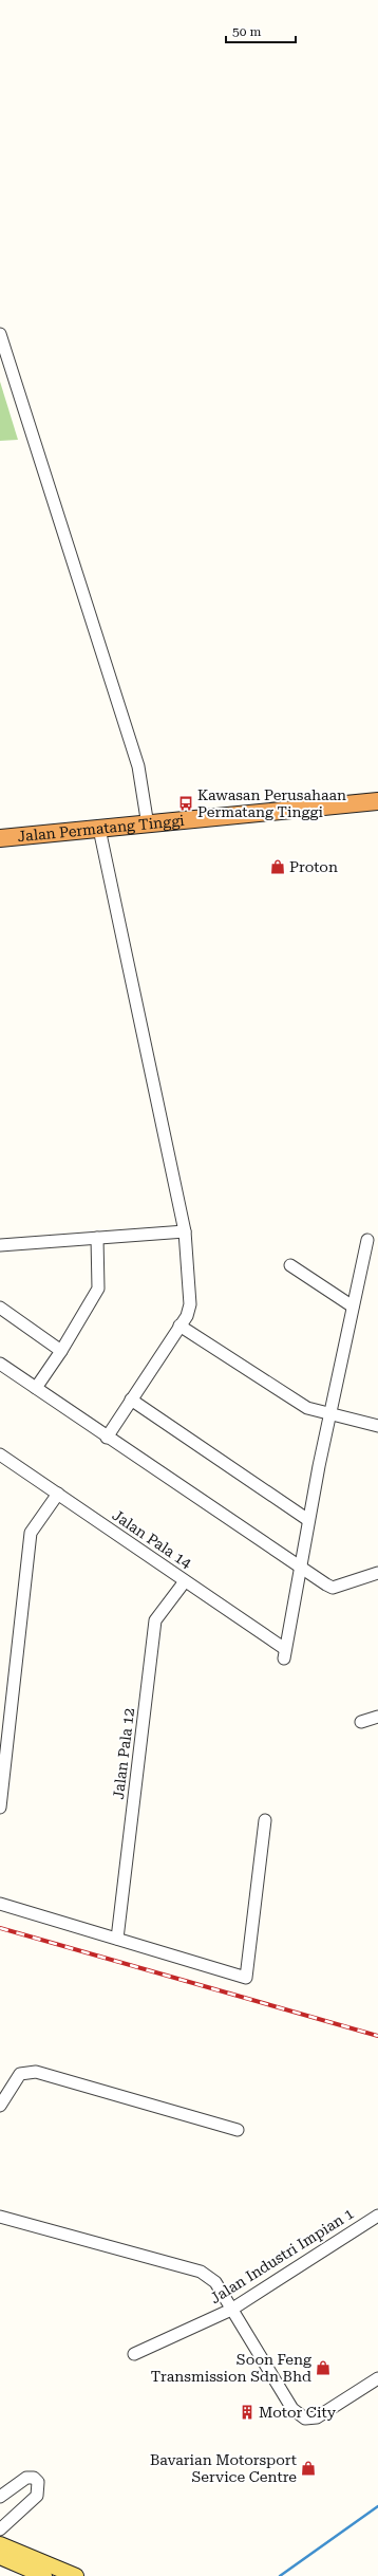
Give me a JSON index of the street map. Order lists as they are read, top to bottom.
{
  "streets": {
    "highway": ["Jalan Permatang Tinggi"],
    "street": ["Jalan Pala 14", "Jalan Pala 12", "Jalan Industri Impian 1"]
  },
  "crossings": [
    ["Jalan Pala 14", "Jalan Pala 12"]
  ],
  "places": {
    "bus stop": ["Kawasan Perusahaan Permatang Tinggi"],
    "shop": ["Proton", "Soon Feng Transmission Sdn Bhd", "Bavarian Motorsport Service Centre"],
    "building": ["Motor City"]
  },
  "scale_bar": "50 m"
}
